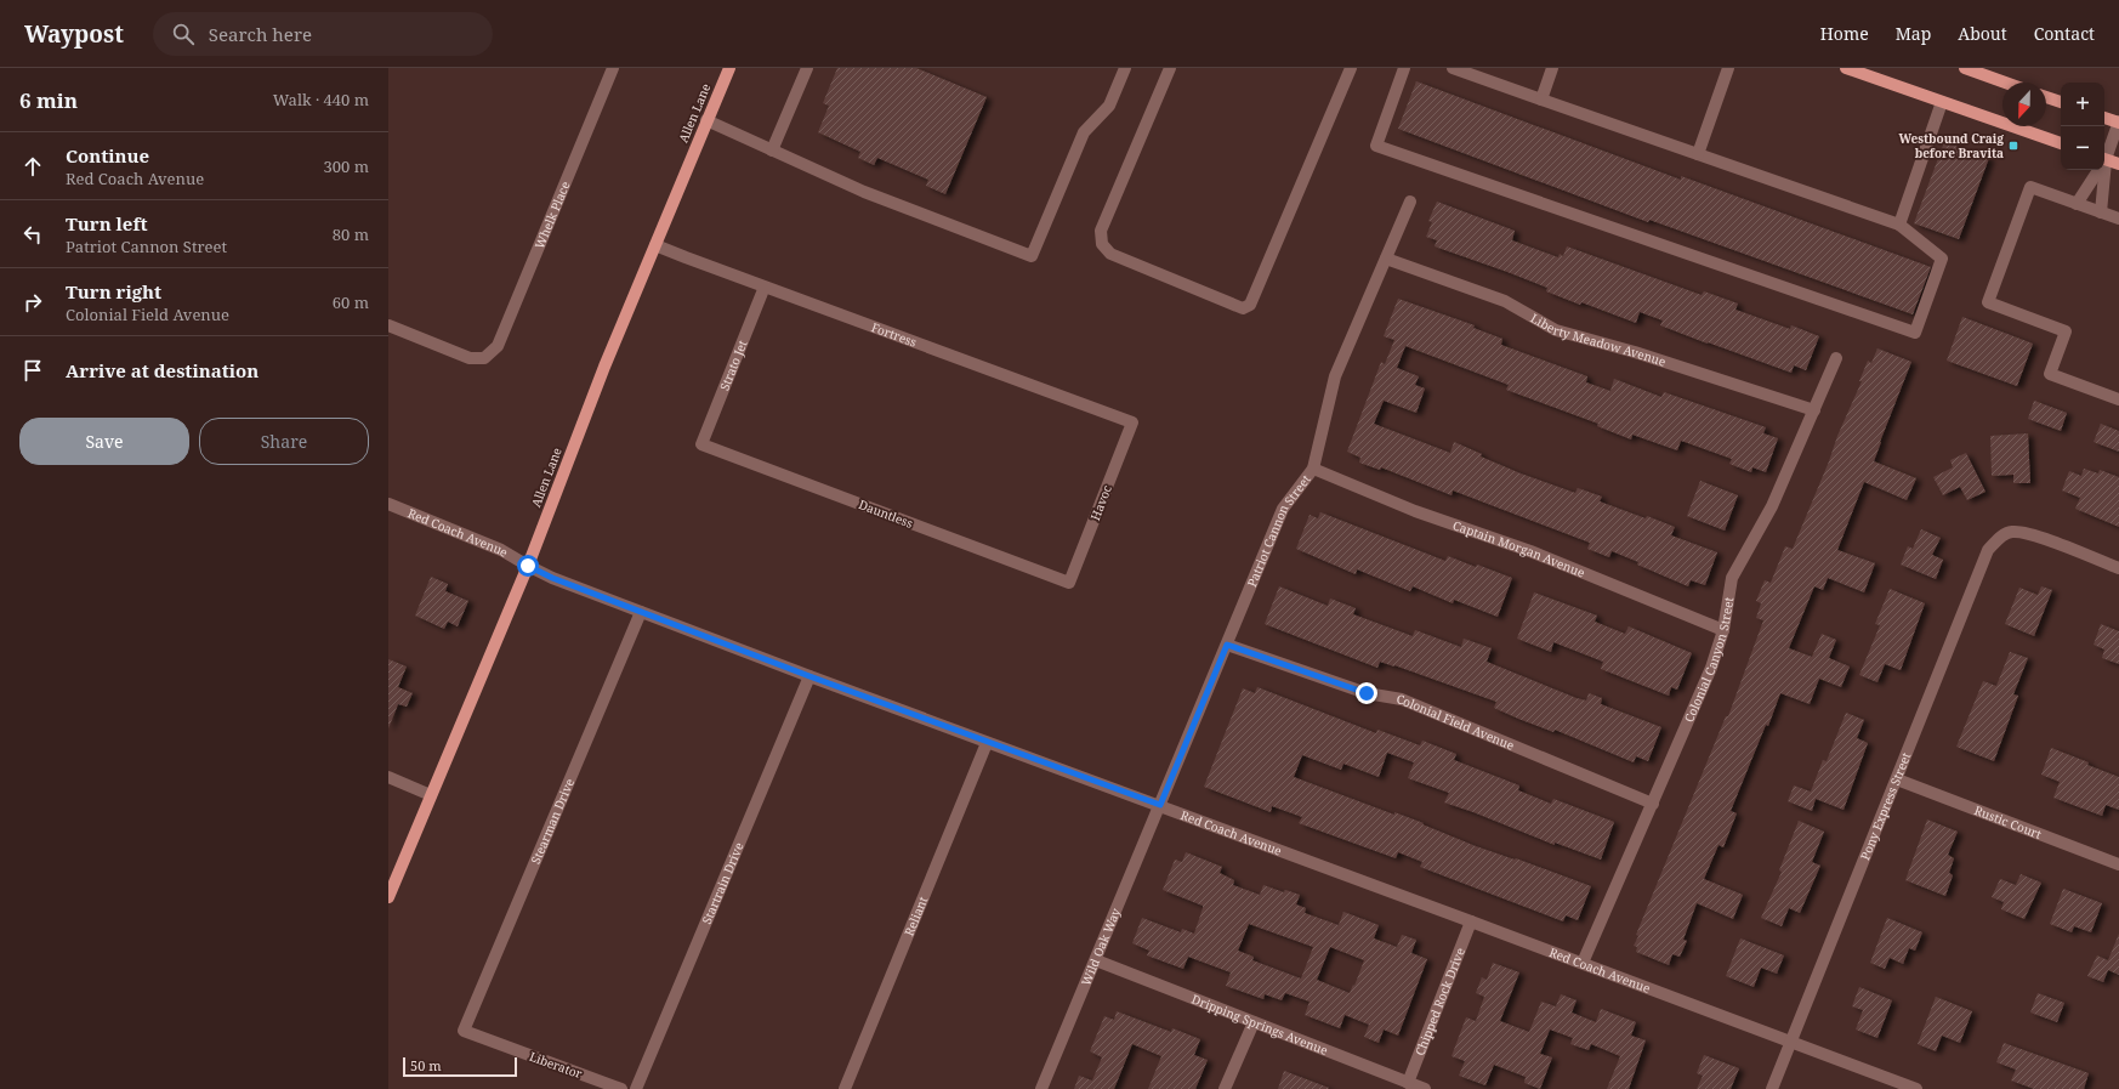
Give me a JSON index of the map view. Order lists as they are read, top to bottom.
{
  "streets": {
    "main road": ["Allen Lane"],
    "street": [
      "Whelk Place",
      "Fortress",
      "Liberty Meadow Avenue",
      "Strato Jet",
      "Havoc",
      "Dauntless",
      "Patriot Cannon Street",
      "Red Coach Avenue",
      "Captain Morgan Avenue",
      "Colonial Canyon Street",
      "Colonial Field Avenue",
      "Pony Express Street",
      "Stearman Drive",
      "Rustic Court",
      "Startrain Drive",
      "Reliant",
      "Wild Oak Way",
      "Chipped Rock Drive",
      "Dripping Springs Avenue",
      "Liberator"
    ]
  },
  "crossings": [
    ["Allen Lane", "Fortress"],
    ["Allen Lane", "Red Coach Avenue"],
    ["Fortress", "Strato Jet"],
    ["Fortress", "Havoc"],
    ["Liberty Meadow Avenue", "Patriot Cannon Street"],
    ["Liberty Meadow Avenue", "Colonial Canyon Street"],
    ["Strato Jet", "Dauntless"],
    ["Havoc", "Dauntless"],
    ["Patriot Cannon Street", "Red Coach Avenue"],
    ["Patriot Cannon Street", "Captain Morgan Avenue"],
    ["Patriot Cannon Street", "Colonial Field Avenue"],
    ["Patriot Cannon Street", "Wild Oak Way"],
    ["Red Coach Avenue", "Colonial Canyon Street"],
    ["Red Coach Avenue", "Pony Express Street"],
    ["Red Coach Avenue", "Stearman Drive"],
    ["Red Coach Avenue", "Startrain Drive"],
    ["Red Coach Avenue", "Reliant"],
    ["Red Coach Avenue", "Wild Oak Way"],
    ["Red Coach Avenue", "Chipped Rock Drive"],
    ["Captain Morgan Avenue", "Colonial Canyon Street"],
    ["Colonial Canyon Street", "Colonial Field Avenue"],
    ["Pony Express Street", "Rustic Court"],
    ["Stearman Drive", "Liberator"],
    ["Wild Oak Way", "Dripping Springs Avenue"],
    ["Chipped Rock Drive", "Dripping Springs Avenue"]
  ],
  "places": {
    "transit": ["Westbound Craig before Bravita"]
  },
  "scale_bar": "50 m",
  "north": "bottom",
  "page": {
    "header": "Waypost",
    "search": "Search here",
    "nav": [
      "Home",
      "Map",
      "About",
      "Contact"
    ],
    "heading": ["6 min", "Walk · 440 m"],
    "map_buttons": ["+", "−"],
    "list": [
      ["Continue", "Red Coach Avenue", "300 m"],
      ["Turn left", "Patriot Cannon Street", "80 m"],
      ["Turn right", "Colonial Field Avenue", "60 m"],
      "Arrive at destination"
    ],
    "buttons": ["Save", "Share"],
    "scale": "50 m"
  }
}
